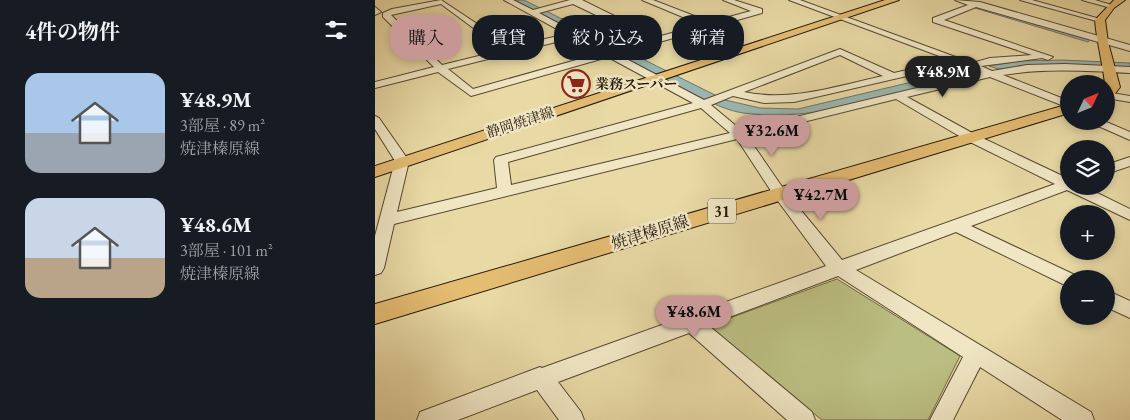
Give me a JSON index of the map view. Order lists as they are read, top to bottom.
{
  "streets": {
    "main road": ["静岡焼津線", "31", "焼津榛原線"]
  },
  "places": {
    "supermarket": ["業務スーパー"]
  },
  "north": "top right",
  "page": {
    "heading": "4件の物件",
    "chip": [
      "購入",
      "賃貸",
      "絞り込み",
      "新着"
    ],
    "price": [
      "¥48.9M",
      "¥32.6M",
      "¥42.7M",
      "¥48.6M"
    ],
    "list": [
      {
        "name": "¥48.9M",
        "note": "3部屋 · 89 m² · 焼津榛原線"
      },
      {
        "name": "¥48.6M",
        "note": "3部屋 · 101 m² · 焼津榛原線"
      }
    ],
    "map_buttons": ["+", "−"]
  }
}
